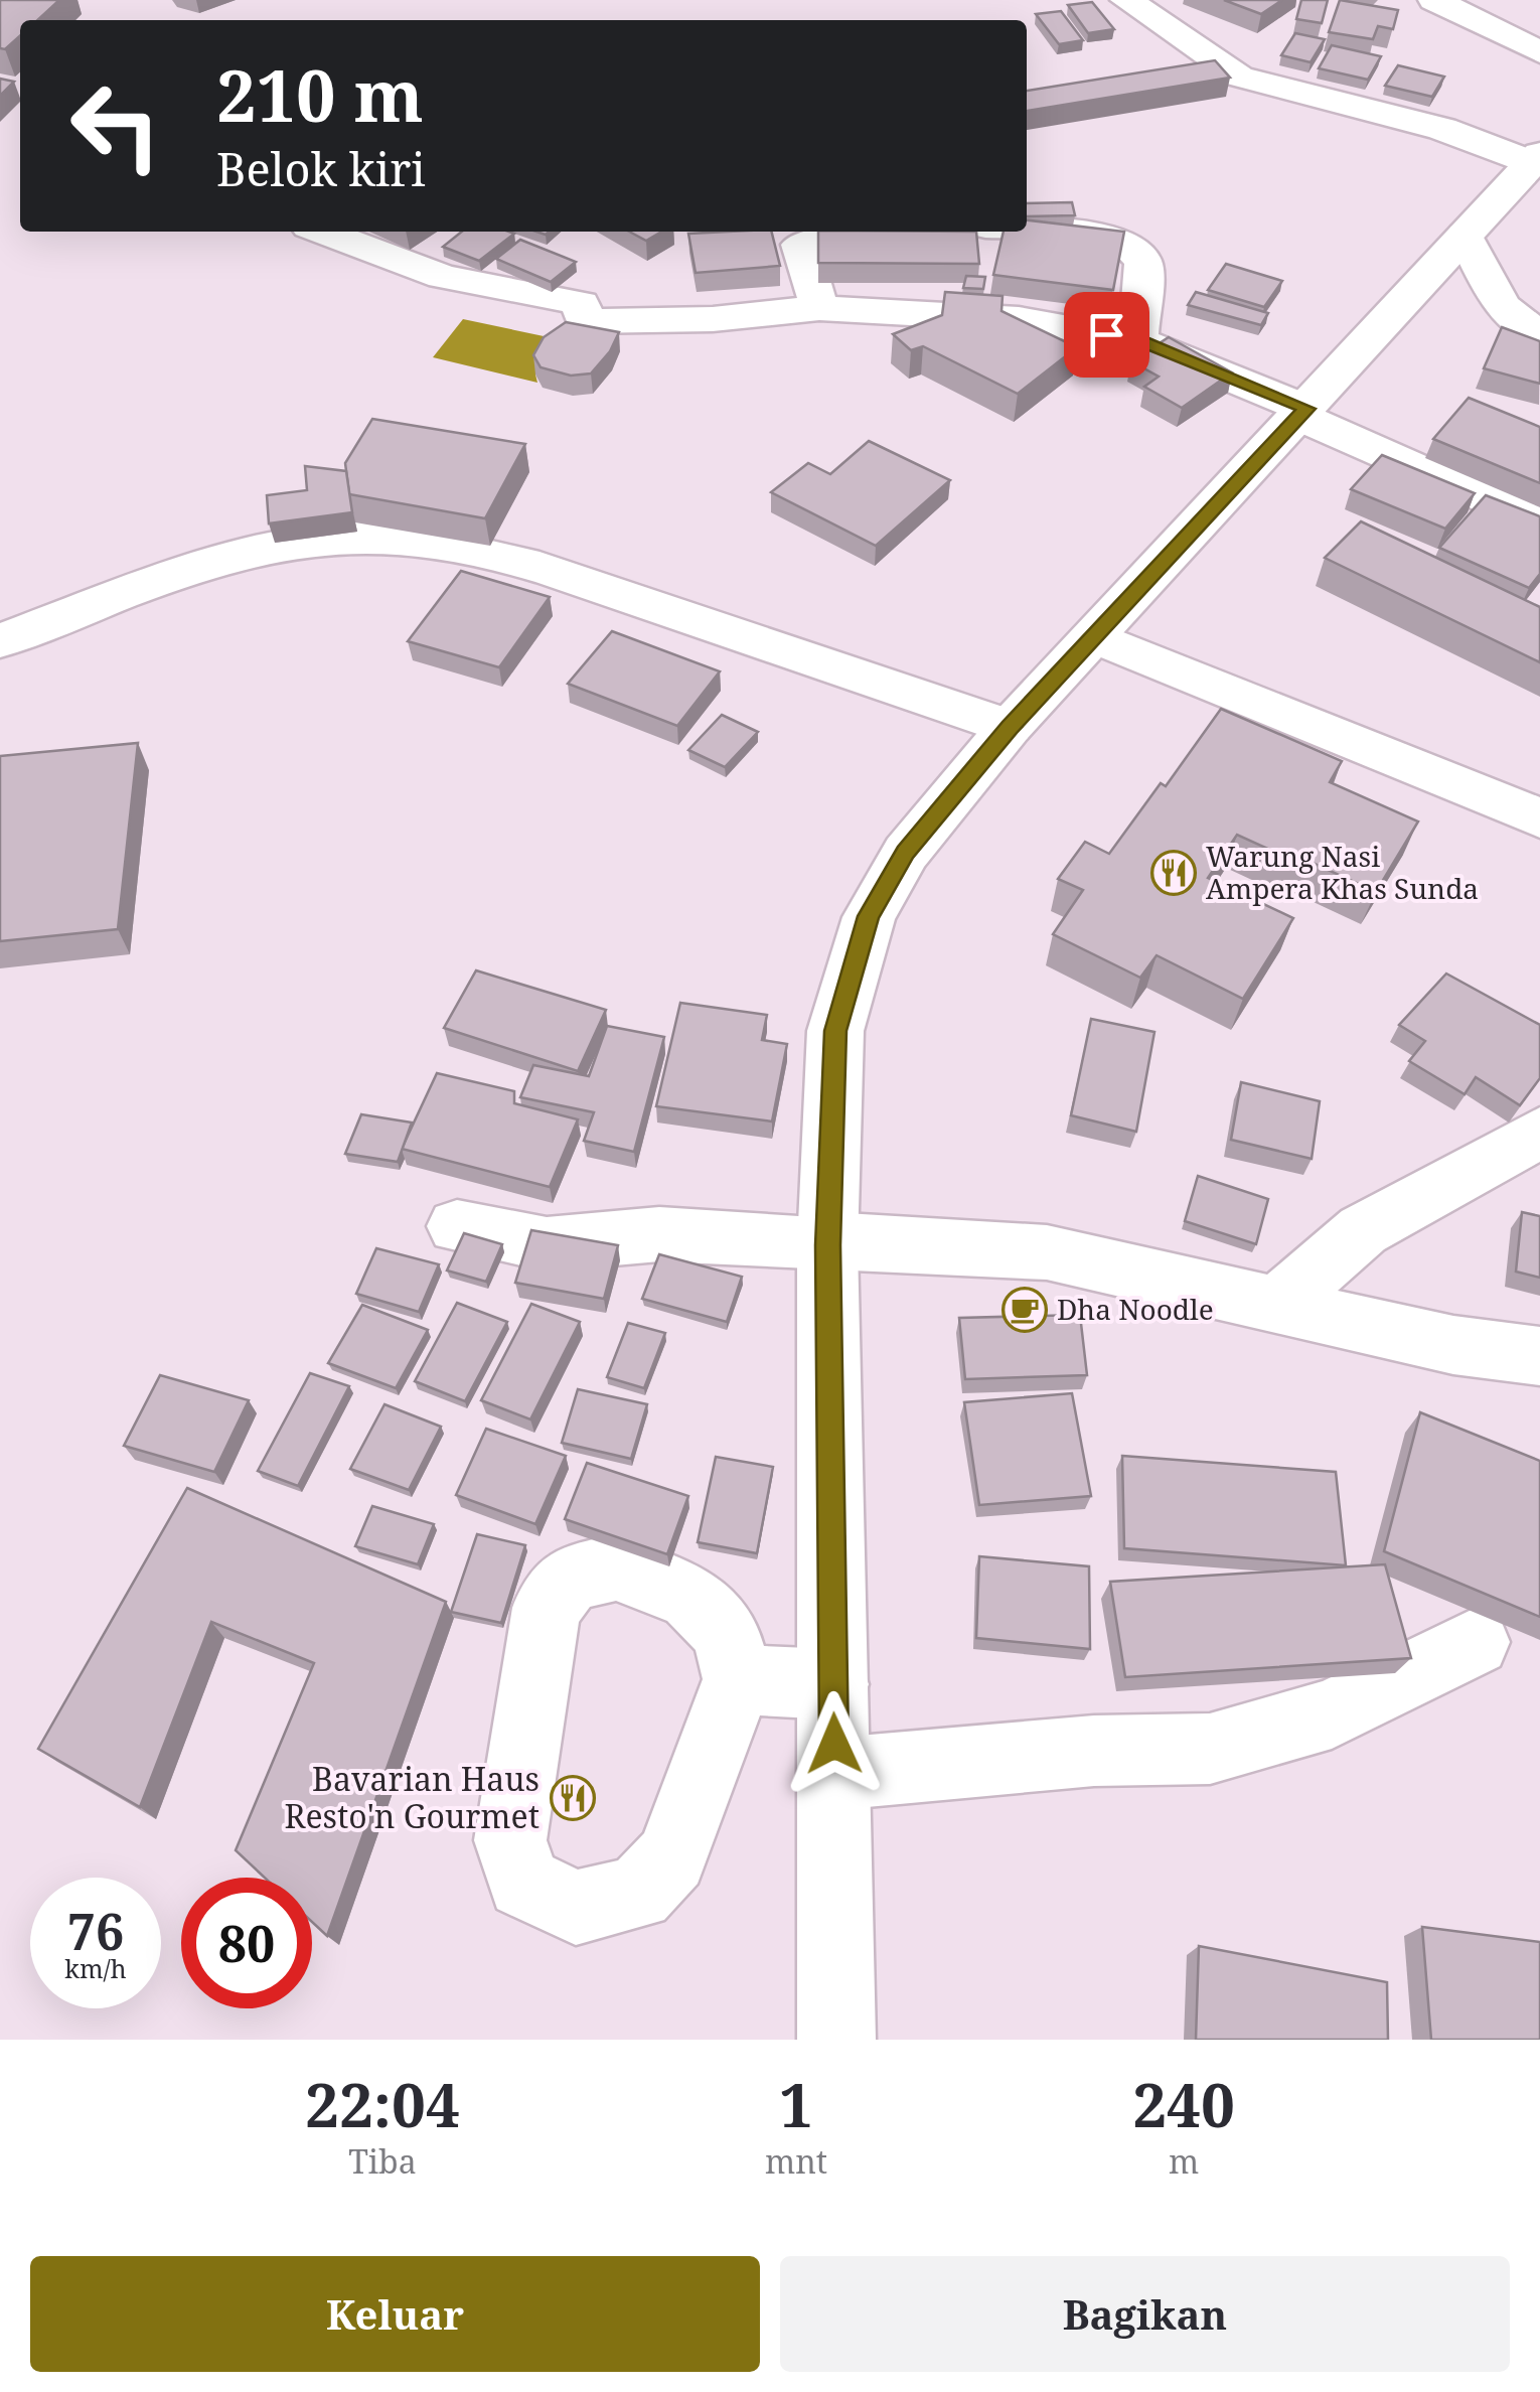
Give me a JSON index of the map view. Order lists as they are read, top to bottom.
{
  "places": {
    "restaurant": ["Warung Nasi Ampera Khas Sunda", "Bavarian Haus Resto'n Gourmet"],
    "cafe": ["Dha Noodle"]
  },
  "page": {
    "turn": ["210 m", "Belok kiri"],
    "speed": "76 km/h",
    "limit": "80",
    "eta": [
      "22:04",
      "Tiba",
      "1",
      "mnt",
      "240",
      "m"
    ],
    "buttons": ["Keluar", "Bagikan"]
  }
}
